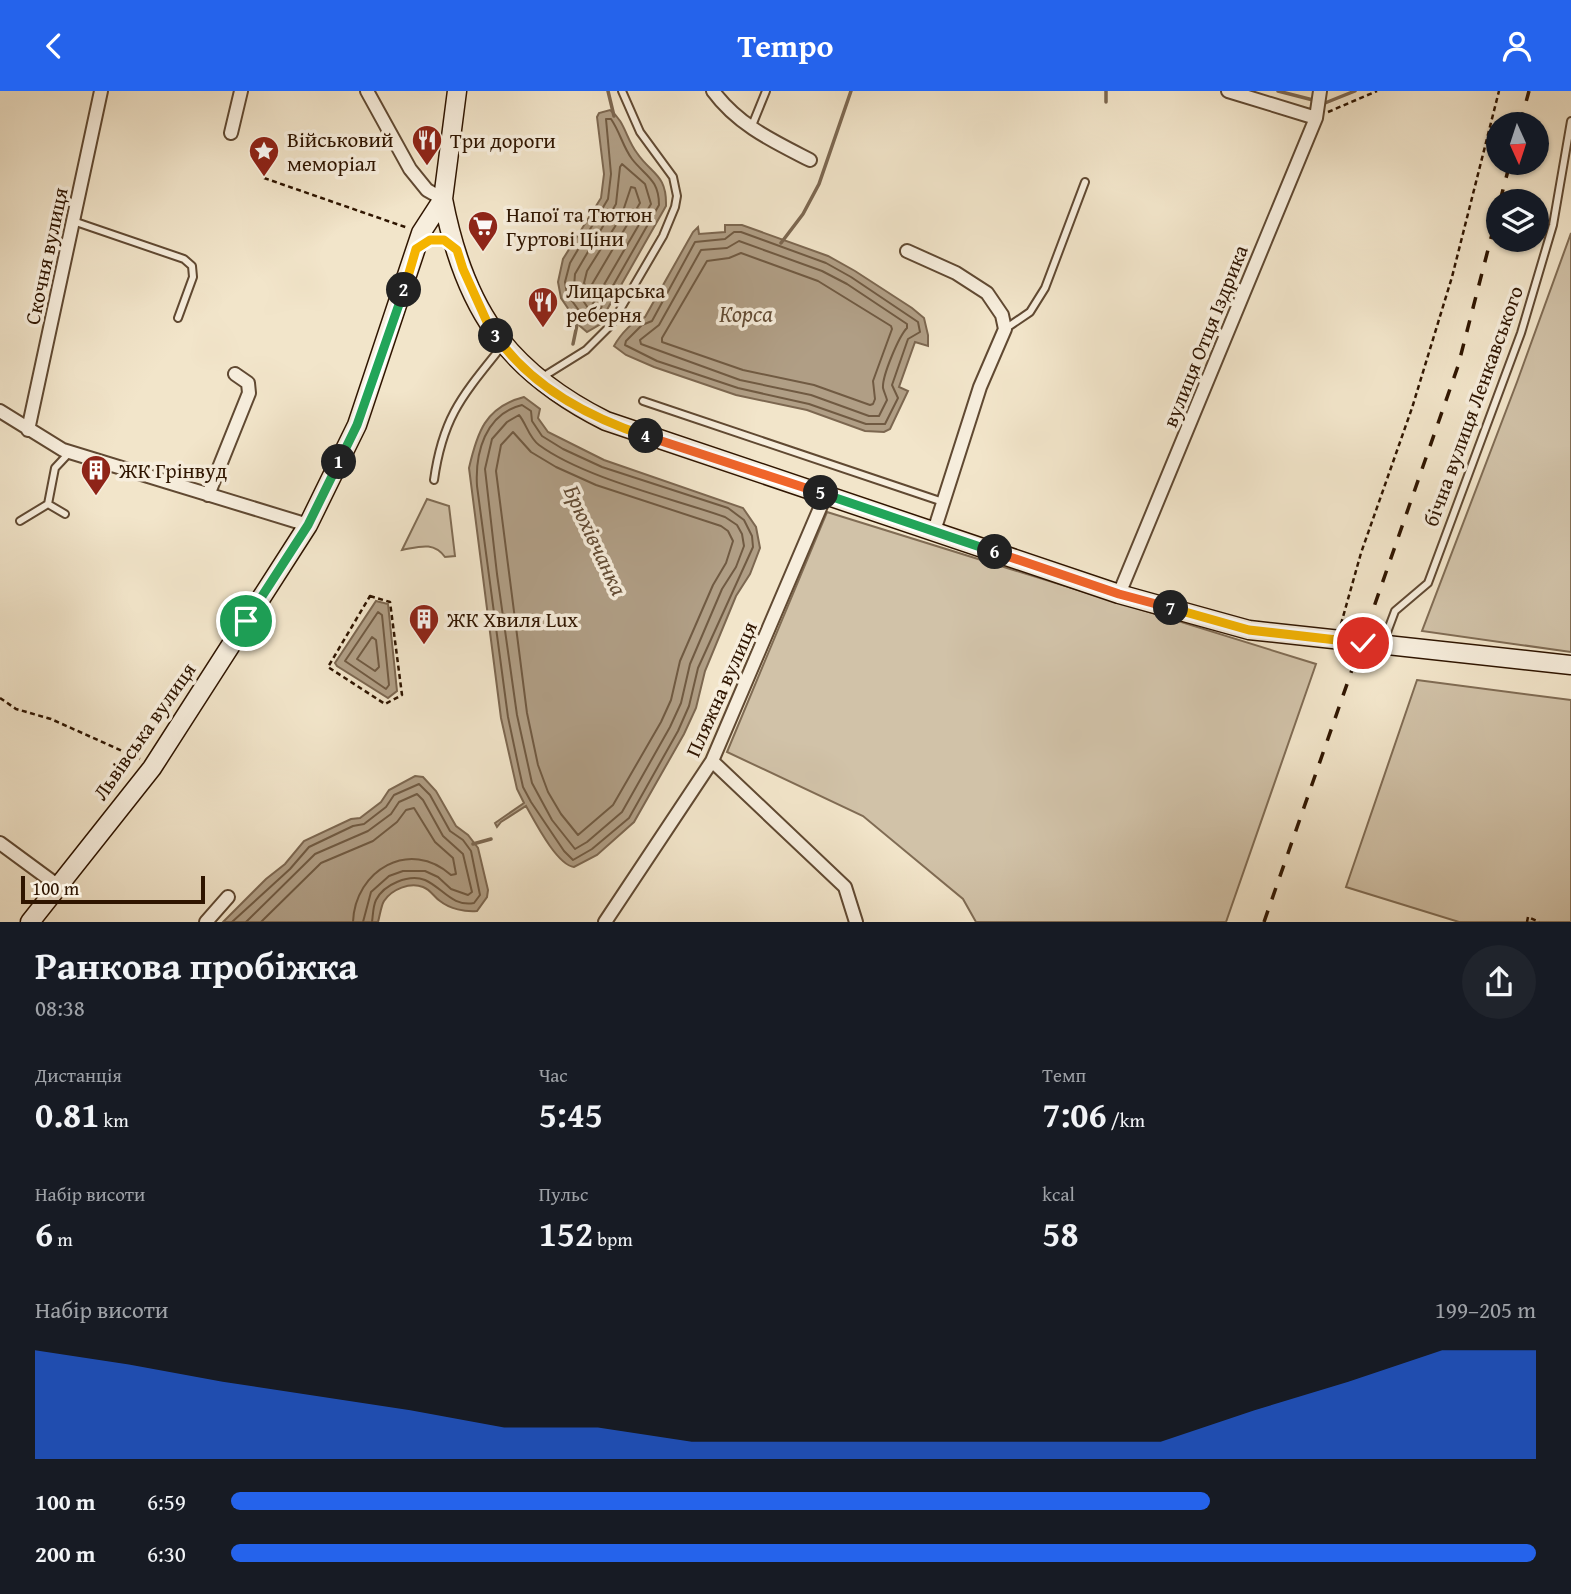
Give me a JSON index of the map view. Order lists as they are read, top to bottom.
{
  "streets": {
    "main road": ["Львівська вулиця"],
    "street": ["Скочня вулиця", "вулиця Отця Іздрика", "Пляжна вулиця"],
    "lane": ["бічна вулиця Ленкавського"]
  },
  "water": ["Корса", "Брюхівчанка"],
  "places": {
    "restaurant": ["Три дороги", "Лицарська реберня"],
    "place": ["Військовий меморіал"],
    "supermarket": ["Напої та Тютюн Гуртові Ціни"],
    "building": ["ЖК Грінвуд", "ЖК Хвиля Lux"]
  },
  "scale_bar": "100 m",
  "north": "bottom",
  "page": {
    "header": "Tempo",
    "pins": [
      "2",
      "3",
      "4",
      "1",
      "5",
      "6",
      "7"
    ],
    "scale": "100 m",
    "heading": ["Ранкова пробіжка", "08:38"],
    "stats": [
      ["Дистанція", "0.81 km"],
      ["Час", "5:45"],
      ["Темп", "7:06 /km"],
      ["Набір висоти", "6 m"],
      ["Пульс", "152 bpm"],
      ["kcal", "58"]
    ],
    "chart": ["Набір висоти", "199–205 m"],
    "list": [
      {
        "name": "100 m",
        "note": "6:59"
      },
      {
        "name": "200 m",
        "note": "6:30"
      }
    ]
  }
}
